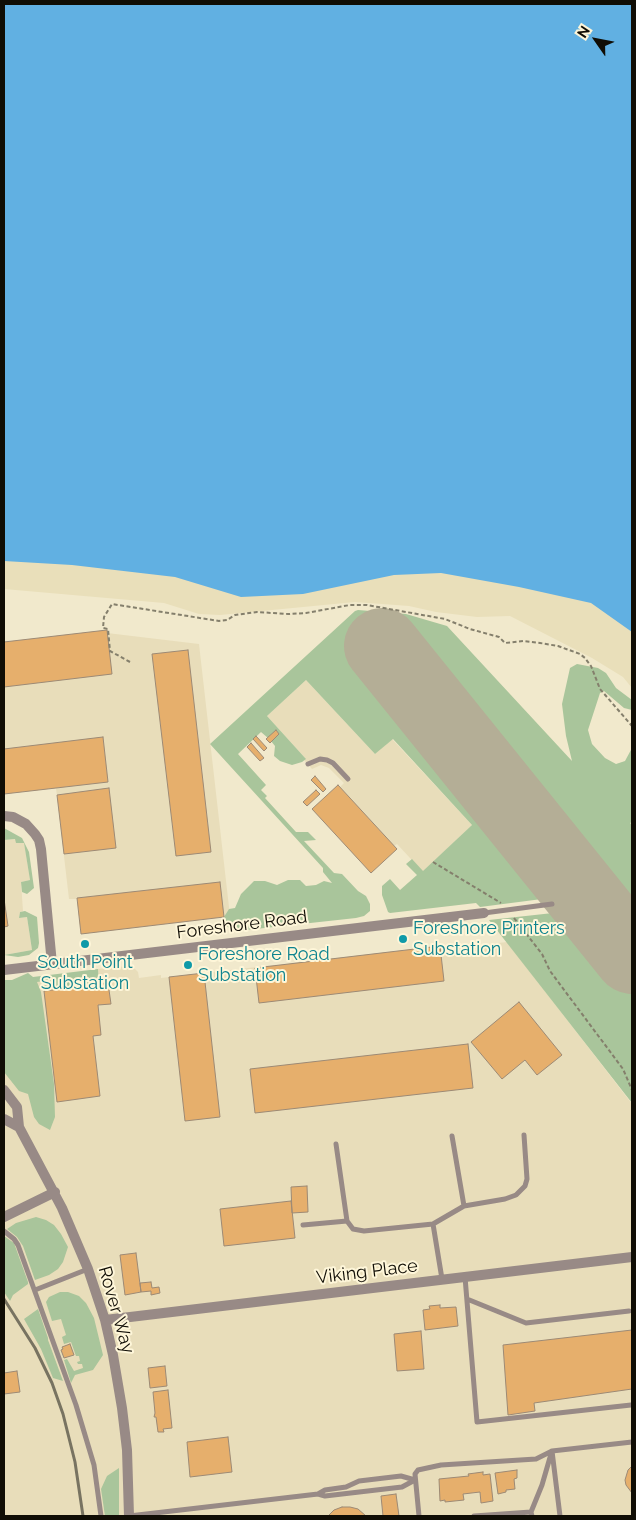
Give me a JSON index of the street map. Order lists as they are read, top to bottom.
{
  "streets": {
    "street": ["Foreshore Road", "Viking Place", "Rover Way"]
  },
  "crossings": [
    ["Viking Place", "Rover Way"]
  ],
  "places": ["Foreshore Printers Substation", "South Point Substation", "Foreshore Road Substation"],
  "north": "top left"
}
